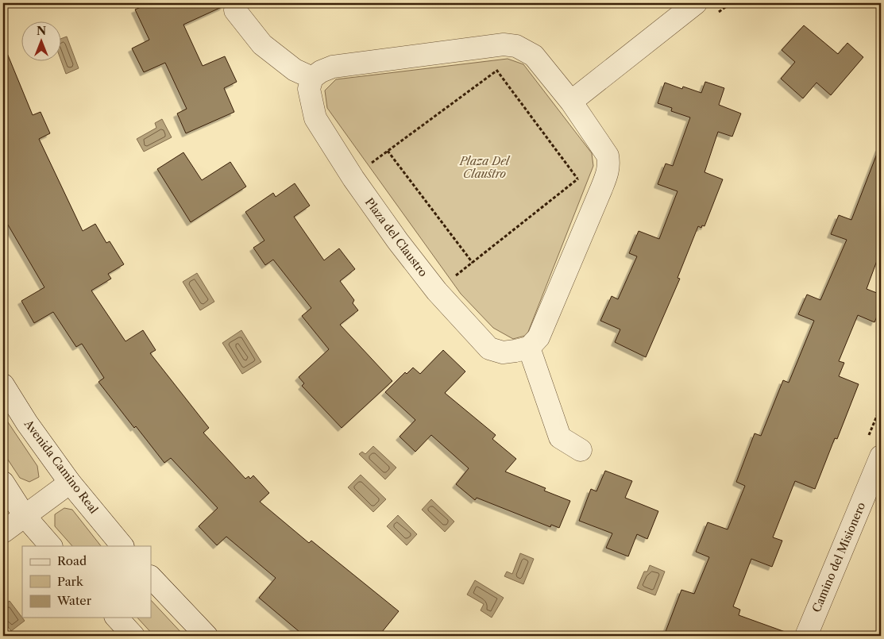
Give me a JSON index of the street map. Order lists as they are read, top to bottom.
{
  "streets": {
    "street": ["Plaza del Claustro", "Avenida Camino Real", "Camino del Misionero"]
  },
  "parks": ["Plaza Del Claustro"],
  "legend": ["Road", "Park", "Water"],
  "north": "top"
}
